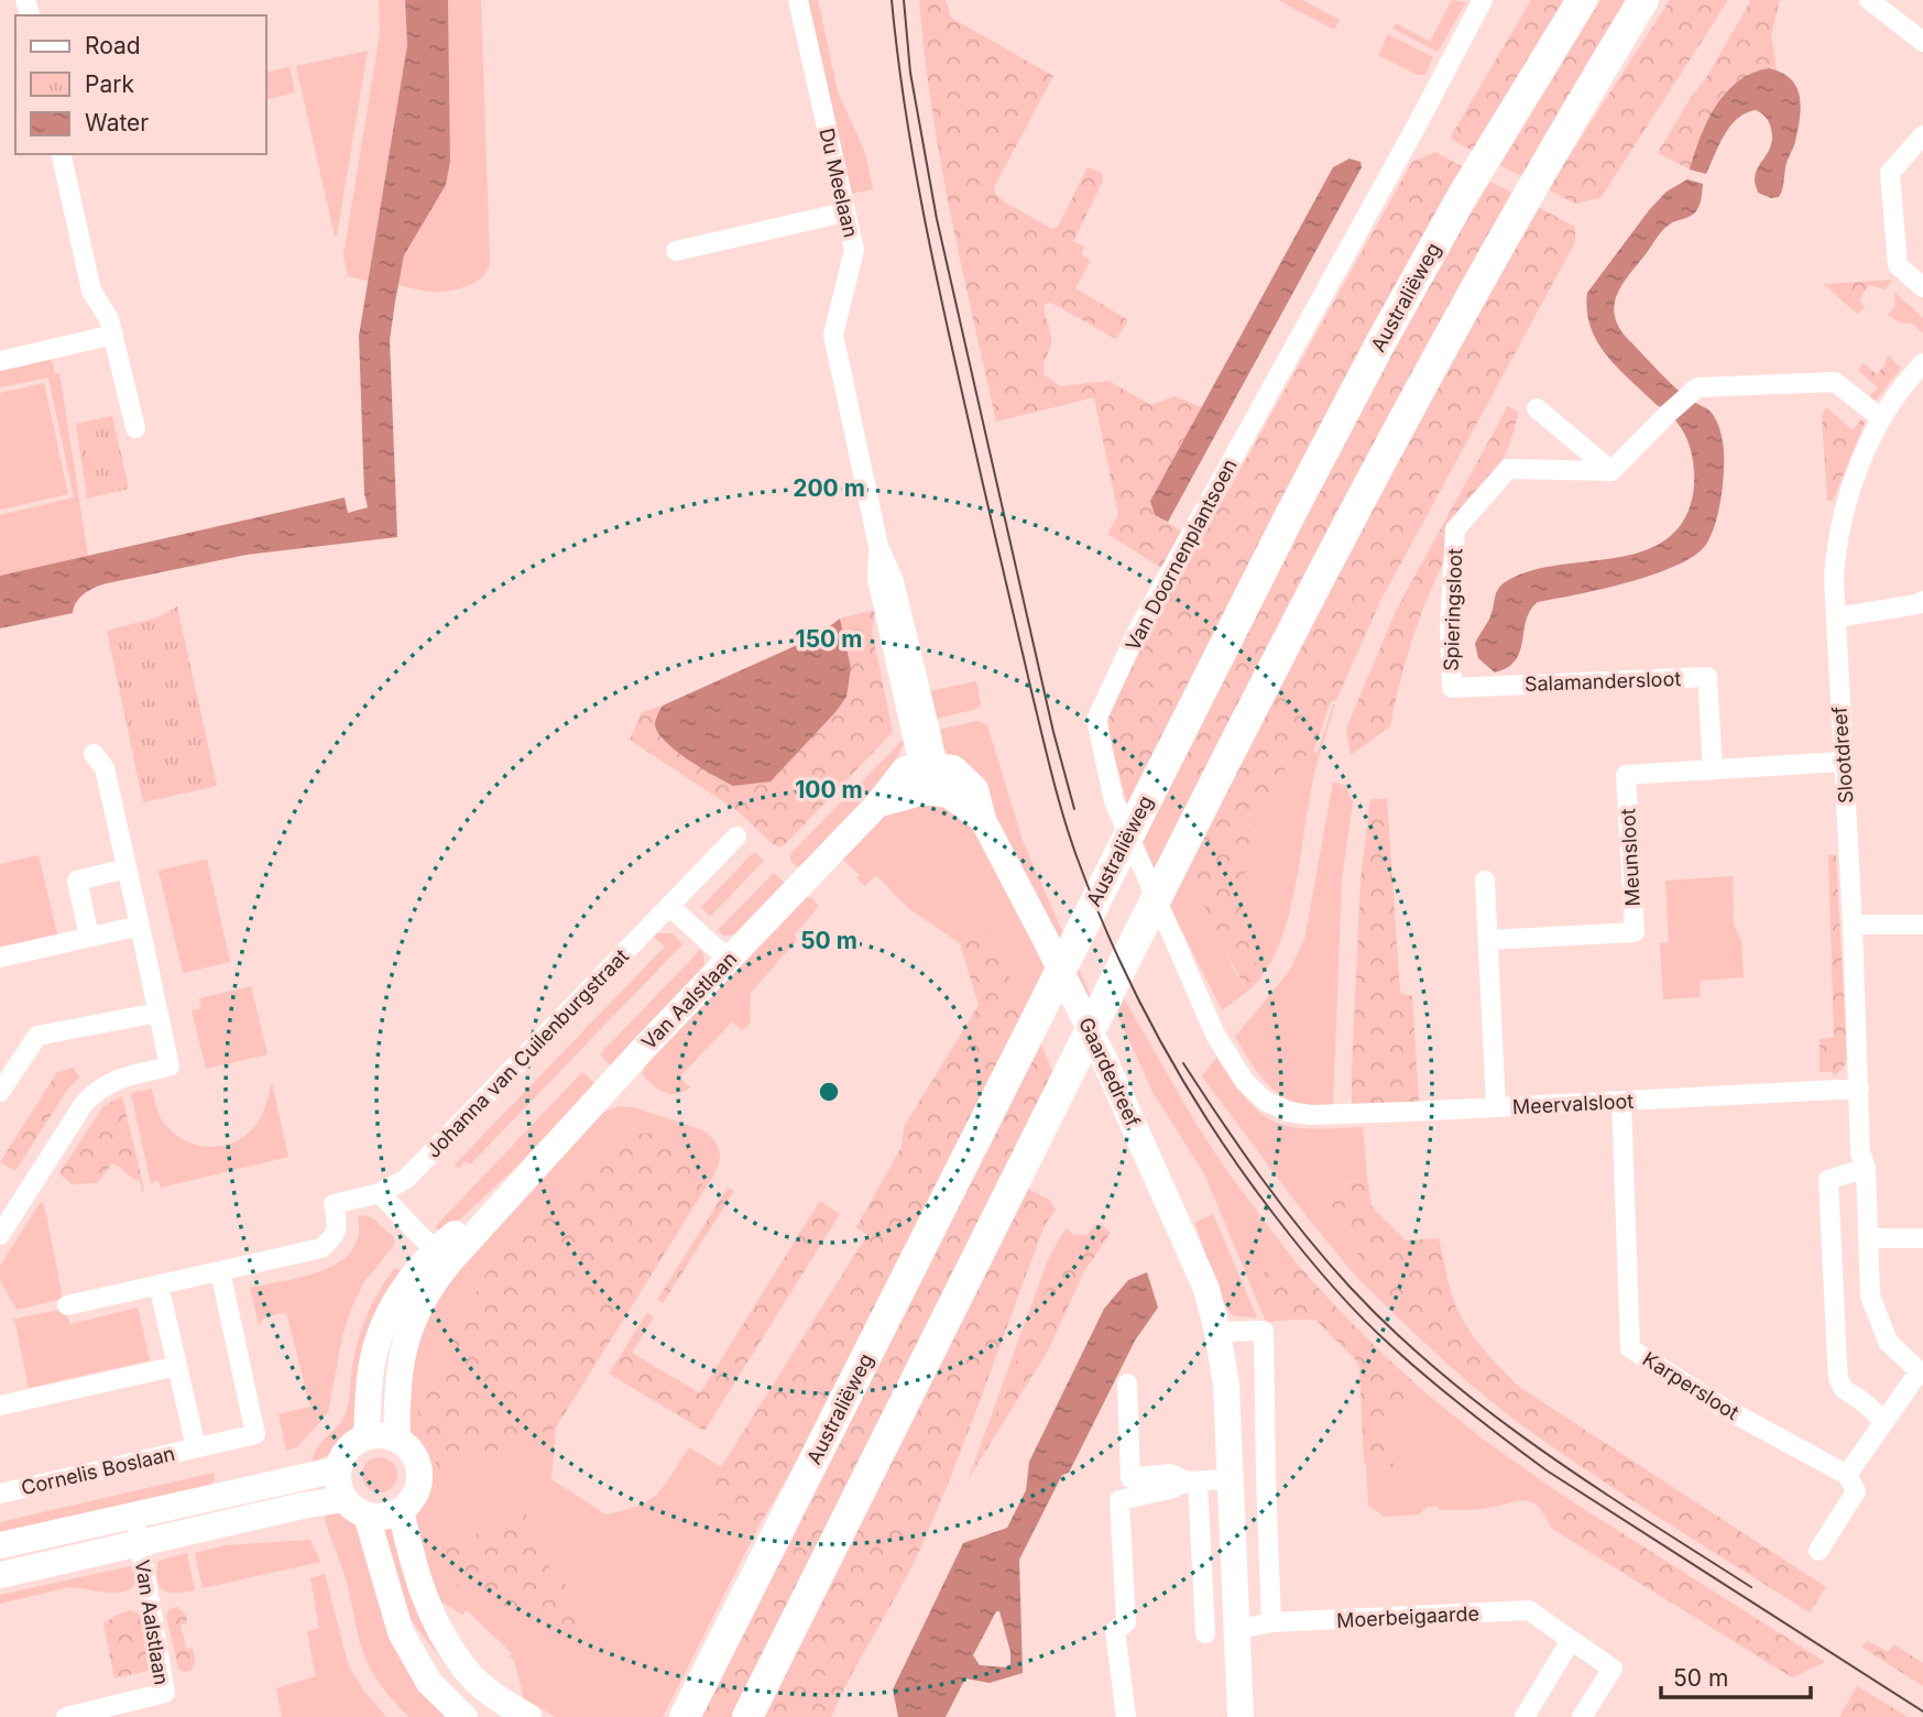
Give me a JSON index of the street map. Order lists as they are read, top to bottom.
{
  "streets": {
    "main road": ["Australiëweg"],
    "street": [
      "Du Meelaan",
      "Van Doornenplantsoen",
      "Spieringsloot",
      "Salamandersloot",
      "Slootdreef",
      "Meunsloot",
      "Van Aalstlaan",
      "Johanna van Cuilenburgstraat",
      "Gaardedreef",
      "Meervalsloot",
      "Karpersloot",
      "Cornelis Boslaan",
      "Moerbeigaarde"
    ]
  },
  "crossings": [
    ["Du Meelaan", "Van Aalstlaan"],
    ["Du Meelaan", "Gaardedreef"],
    ["Van Doornenplantsoen", "Meervalsloot"],
    ["Spieringsloot", "Salamandersloot"],
    ["Salamandersloot", "Meunsloot"],
    ["Slootdreef", "Meervalsloot"],
    ["Van Aalstlaan", "Gaardedreef"],
    ["Johanna van Cuilenburgstraat", "Cornelis Boslaan"],
    ["Gaardedreef", "Moerbeigaarde"],
    ["Meervalsloot", "Karpersloot"]
  ],
  "legend": ["Road", "Park", "Water"],
  "scale_bar": "50 m",
  "rings": [
    "200 m",
    "150 m",
    "100 m",
    "50 m"
  ]
}
